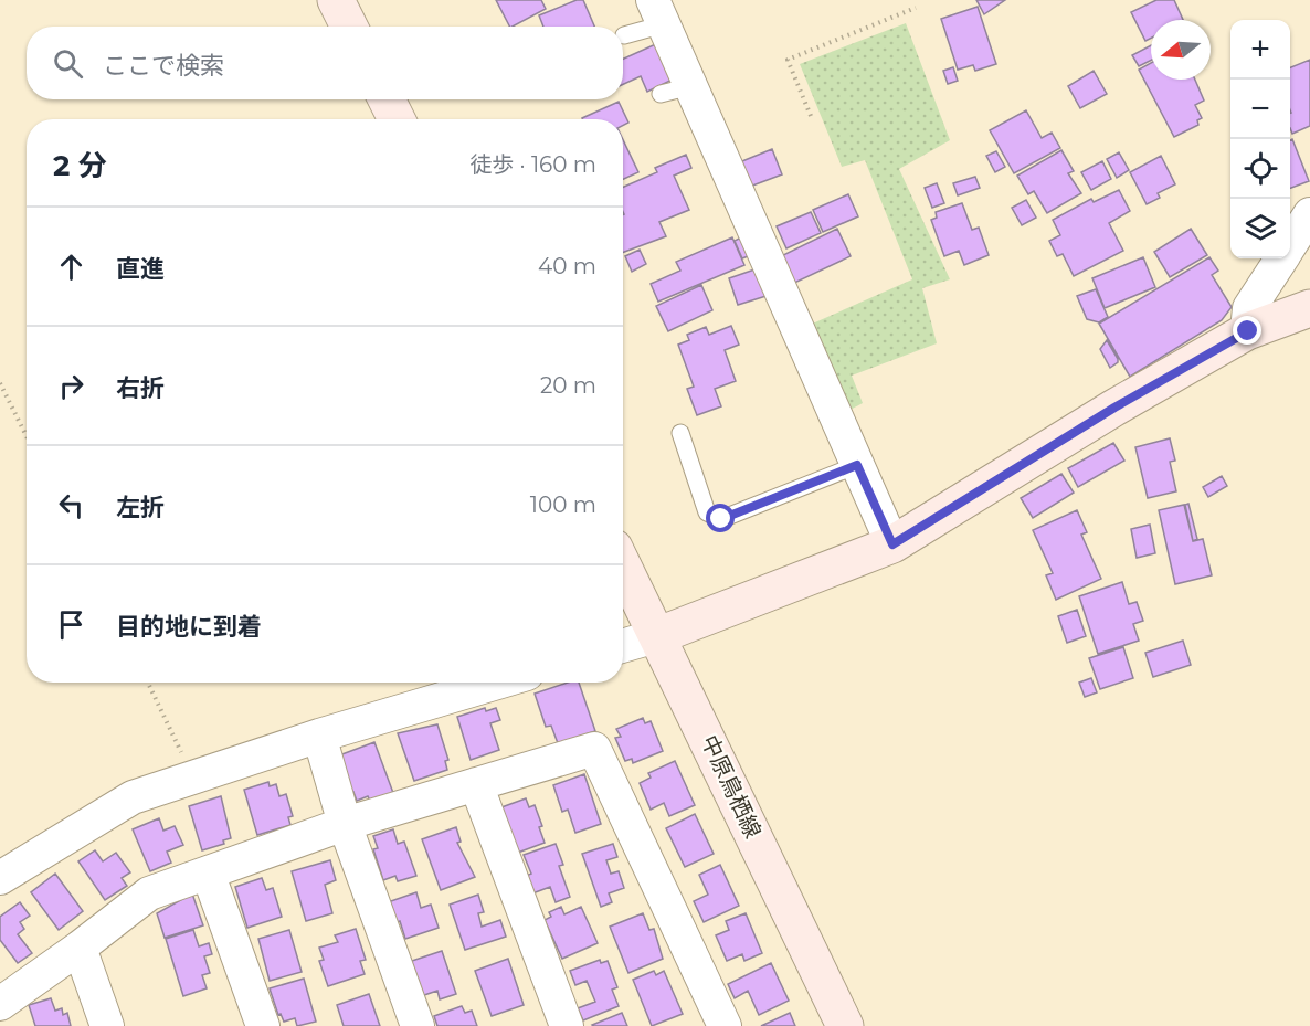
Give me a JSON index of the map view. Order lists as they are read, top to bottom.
{
  "streets": {
    "street": ["中原鳥栖線"]
  },
  "north": "left",
  "page": {
    "map_buttons": ["+", "−"],
    "search": "ここで検索",
    "heading": ["2 分", "徒歩 · 160 m"],
    "list": [
      ["直進", "40 m"],
      ["右折", "20 m"],
      ["左折", "100 m"],
      "目的地に到着"
    ]
  }
}
